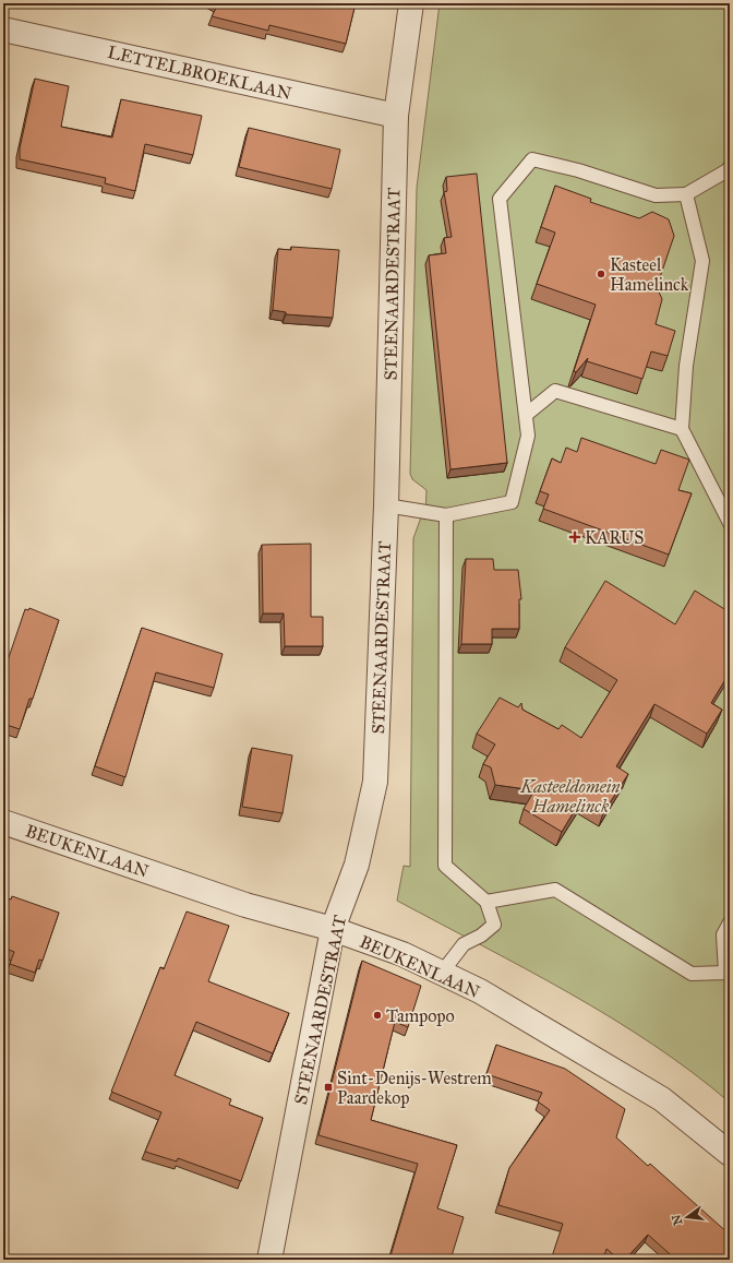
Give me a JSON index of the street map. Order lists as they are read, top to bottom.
{
  "streets": {
    "street": ["LETTELBROEKLAAN", "STEENAARDESTRAAT", "BEUKENLAAN"]
  },
  "crossings": [
    ["LETTELBROEKLAAN", "STEENAARDESTRAAT"],
    ["STEENAARDESTRAAT", "BEUKENLAAN"]
  ],
  "parks": ["Kasteeldomein Hamelinck"],
  "places": {
    "other": ["Kasteel Hamelinck", "Tampopo"],
    "health": ["KARUS"],
    "transit": ["Sint-Denijs-Westrem Paardekop"]
  },
  "north": "left"
}
